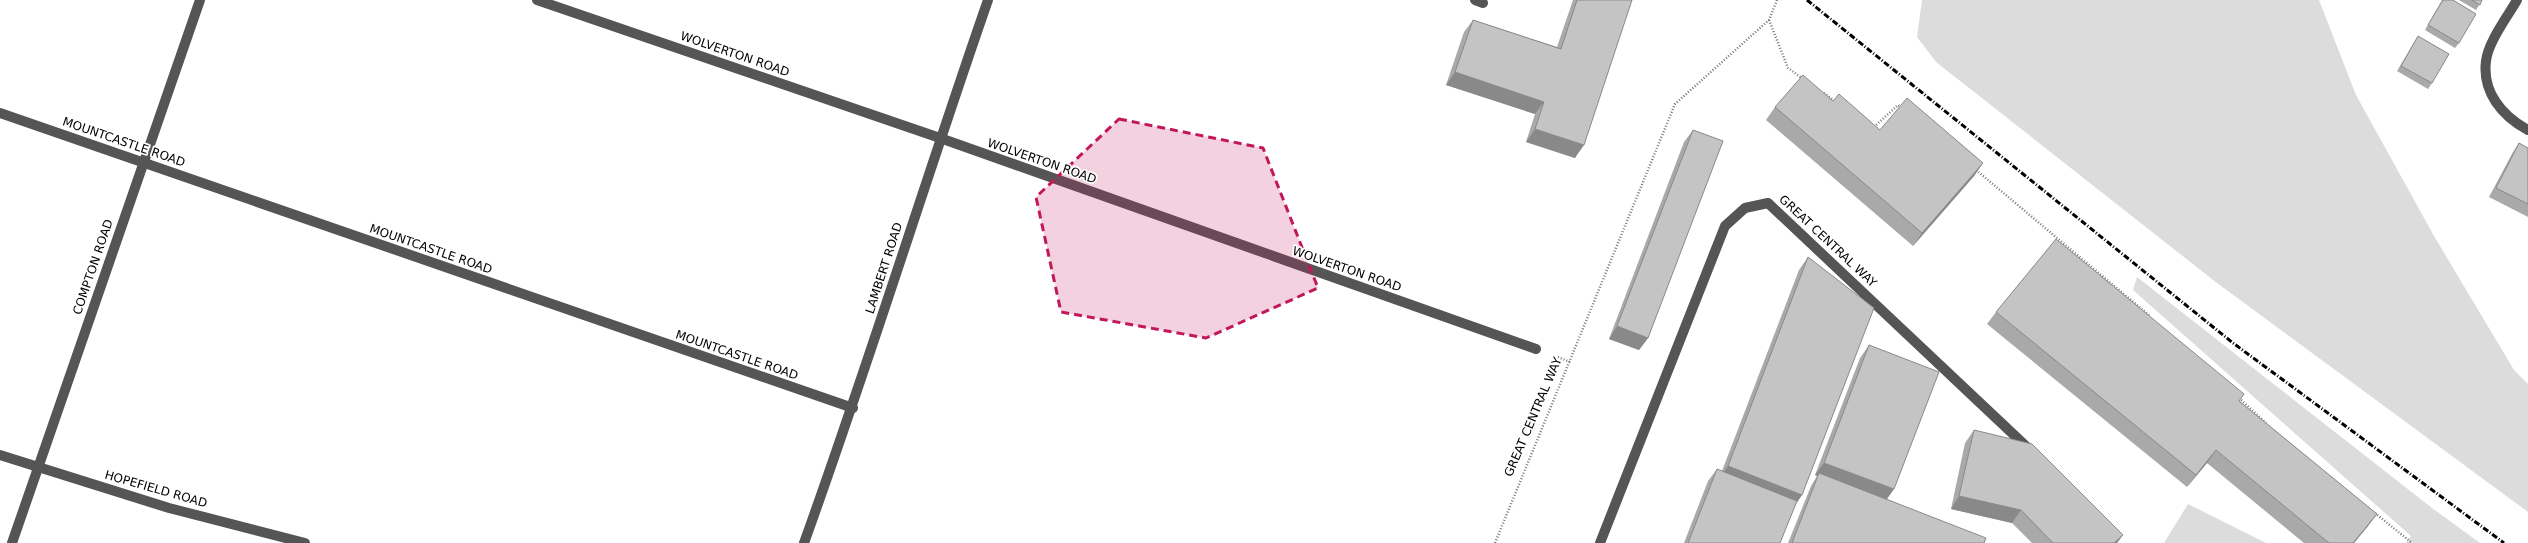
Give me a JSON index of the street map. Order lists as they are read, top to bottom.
{
  "streets": {
    "street": [
      "WOLVERTON ROAD",
      "MOUNTCASTLE ROAD",
      "GREAT CENTRAL WAY",
      "COMPTON ROAD",
      "LAMBERT ROAD",
      "HOPEFIELD ROAD"
    ]
  },
  "crossings": [
    ["WOLVERTON ROAD", "LAMBERT ROAD"],
    ["MOUNTCASTLE ROAD", "COMPTON ROAD"],
    ["MOUNTCASTLE ROAD", "LAMBERT ROAD"],
    ["COMPTON ROAD", "HOPEFIELD ROAD"]
  ]
}
